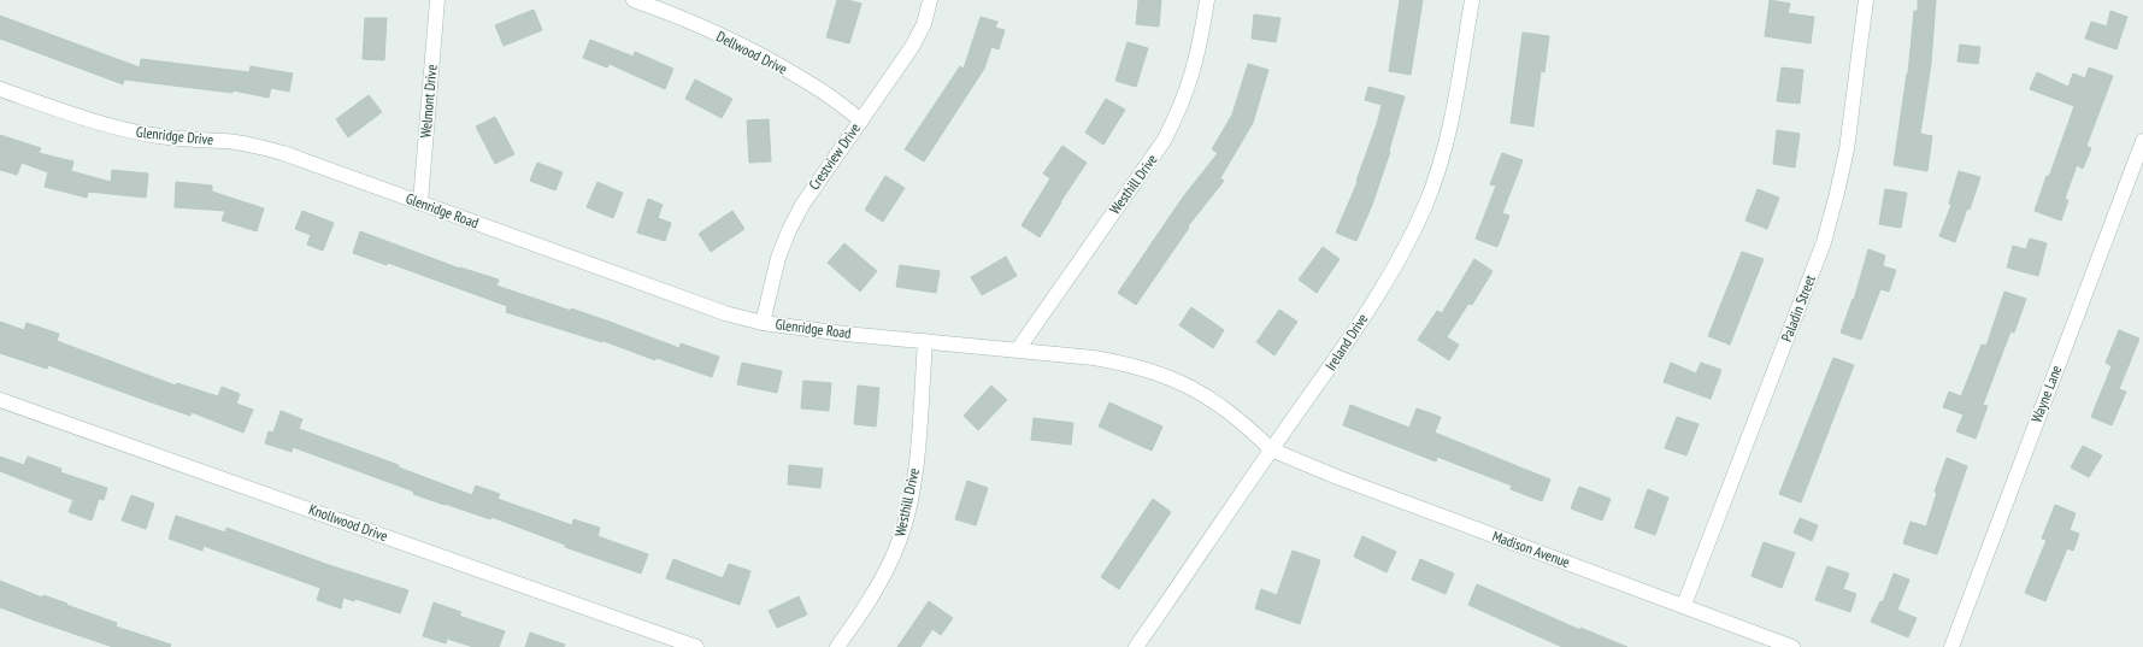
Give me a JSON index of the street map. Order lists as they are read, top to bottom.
{
  "streets": {
    "street": [
      "Dellwood Drive",
      "Welmont Drive",
      "Glenridge Drive",
      "Crestview Drive",
      "Westhill Drive",
      "Glenridge Road",
      "Paladin Street",
      "Ireland Drive",
      "Wayne Lane",
      "Knollwood Drive",
      "Madison Avenue"
    ]
  },
  "crossings": [
    ["Dellwood Drive", "Crestview Drive"],
    ["Welmont Drive", "Glenridge Road"],
    ["Glenridge Drive", "Glenridge Road"],
    ["Crestview Drive", "Glenridge Road"],
    ["Westhill Drive", "Glenridge Road"],
    ["Glenridge Road", "Ireland Drive"],
    ["Glenridge Road", "Madison Avenue"],
    ["Paladin Street", "Madison Avenue"],
    ["Ireland Drive", "Madison Avenue"]
  ]
}
